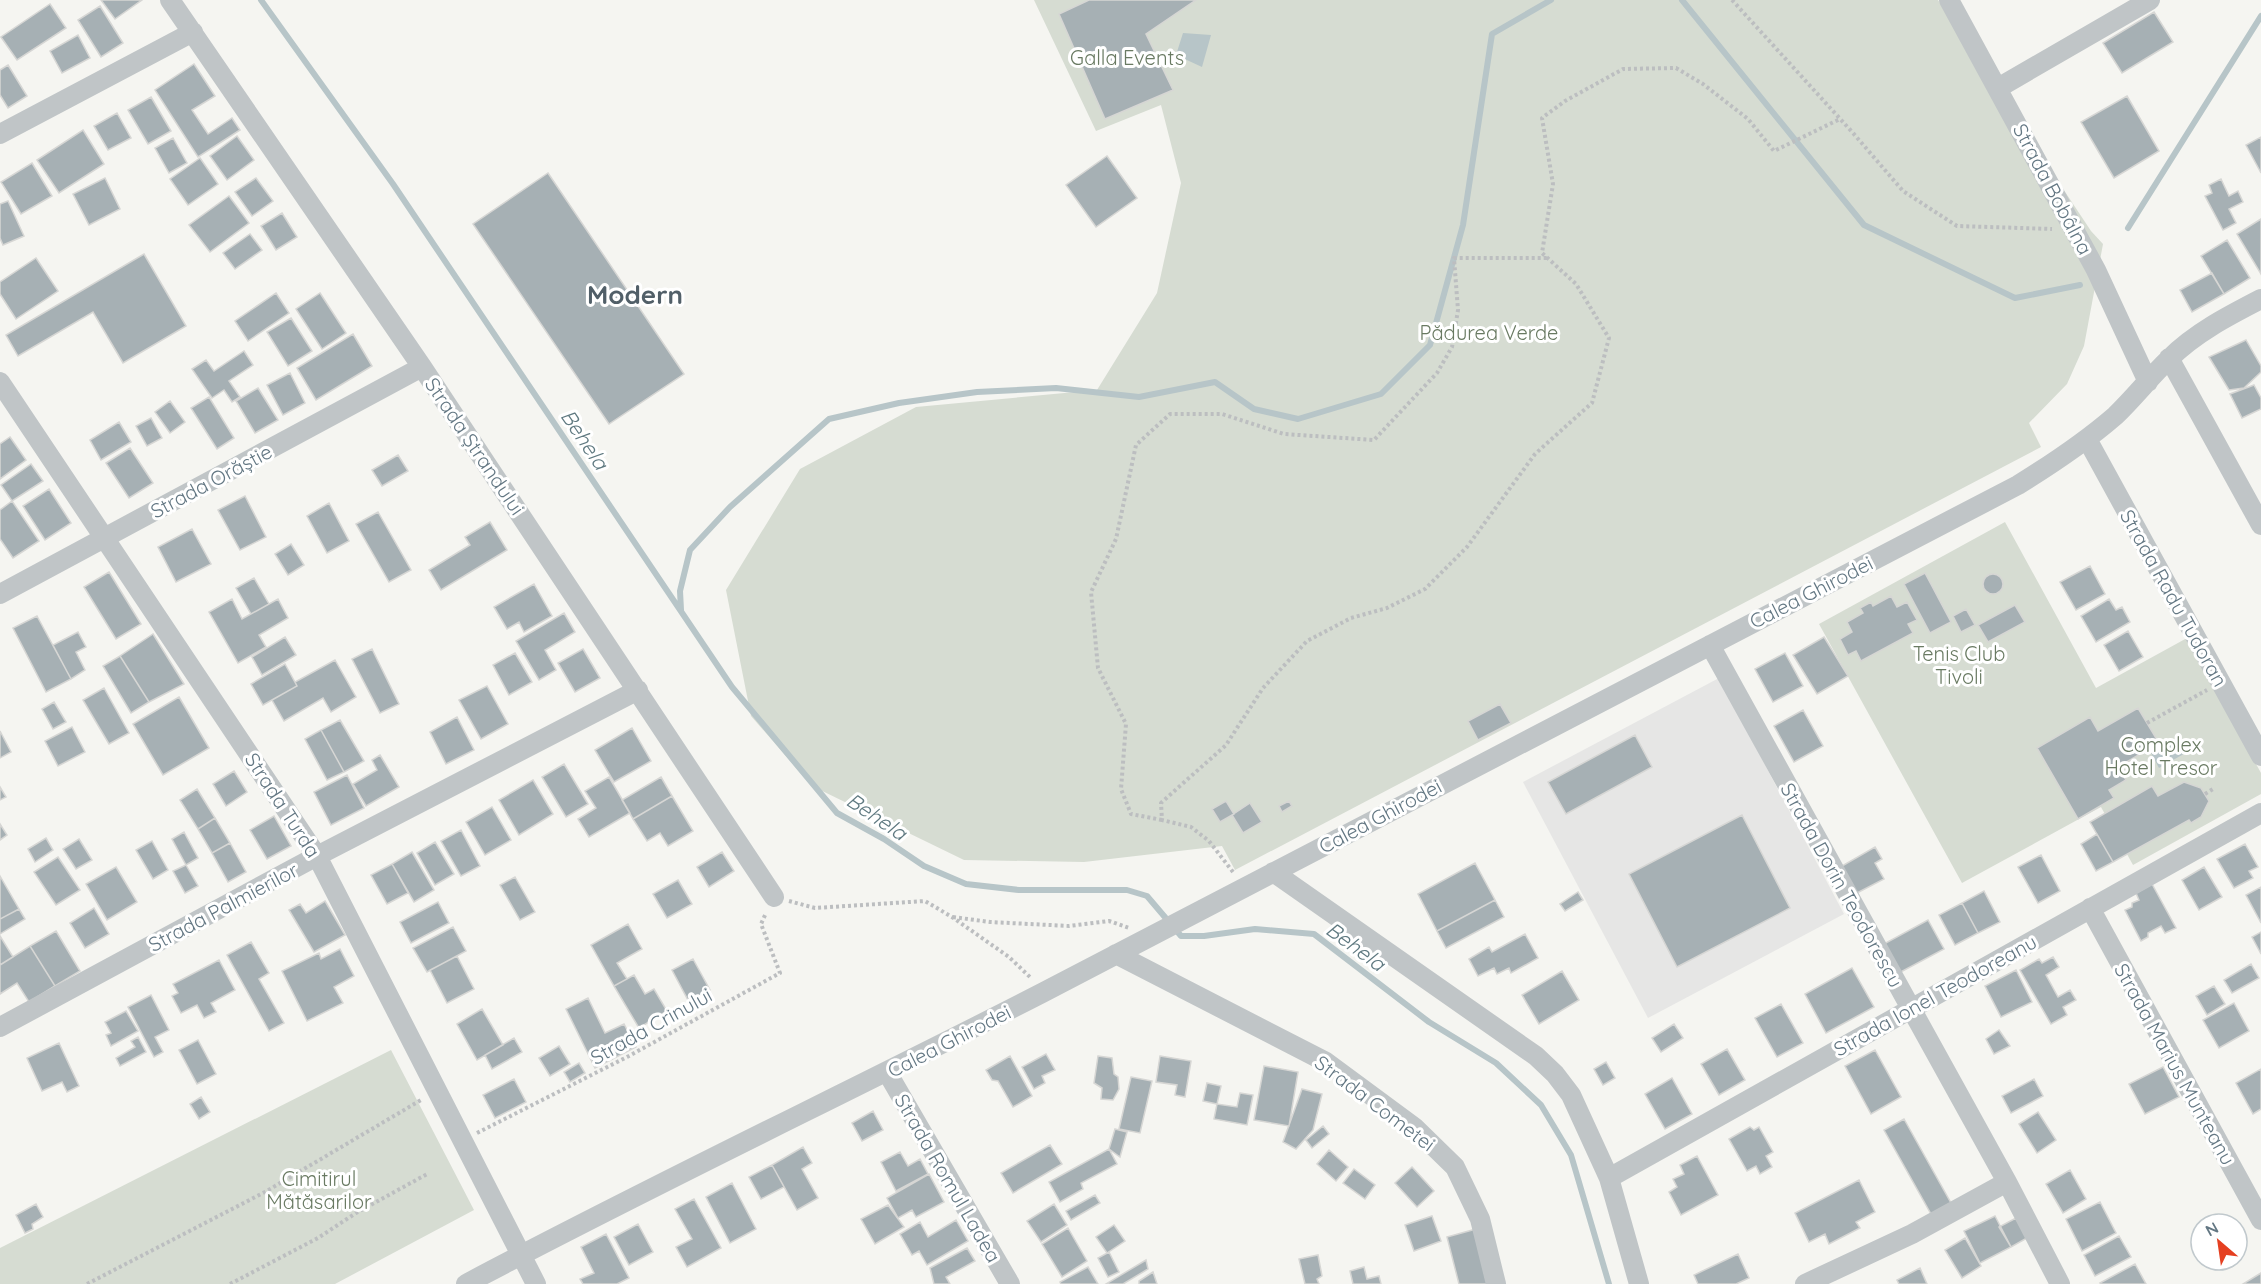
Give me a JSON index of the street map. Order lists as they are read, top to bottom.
{
  "streets": {
    "street": [
      "Strada Bobâlna",
      "Strada Ștrandului",
      "Strada Orăștie",
      "Calea Ghirodei",
      "Strada Radu Tudoran",
      "Strada Turda",
      "Strada Dorin Teodorescu",
      "Strada Palmierilor",
      "Strada Ionel Teodoreanu",
      "Strada Marius Munteanu",
      "Strada Cometei",
      "Strada Romul Ladea"
    ],
    "path": ["Strada Crinului"]
  },
  "crossings": [
    ["Strada Bobâlna", "Calea Ghirodei"],
    ["Strada Ștrandului", "Strada Orăștie"],
    ["Strada Ștrandului", "Strada Palmierilor"],
    ["Strada Ștrandului", "Strada Crinului"],
    ["Strada Orăștie", "Strada Turda"],
    ["Calea Ghirodei", "Strada Radu Tudoran"],
    ["Calea Ghirodei", "Strada Turda"],
    ["Calea Ghirodei", "Strada Dorin Teodorescu"],
    ["Calea Ghirodei", "Strada Cometei"],
    ["Calea Ghirodei", "Strada Romul Ladea"],
    ["Strada Turda", "Strada Palmierilor"],
    ["Strada Turda", "Strada Crinului"],
    ["Strada Dorin Teodorescu", "Strada Ionel Teodoreanu"],
    ["Strada Ionel Teodoreanu", "Strada Marius Munteanu"]
  ],
  "districts": ["Modern"],
  "water": ["Behela"],
  "parks": [
    "Galla Events",
    "Pădurea Verde",
    "Tenis Club Tivoli",
    "Complex Hotel Tresor",
    "Cimitirul Mătăsarilor"
  ],
  "north": "top left"
}
